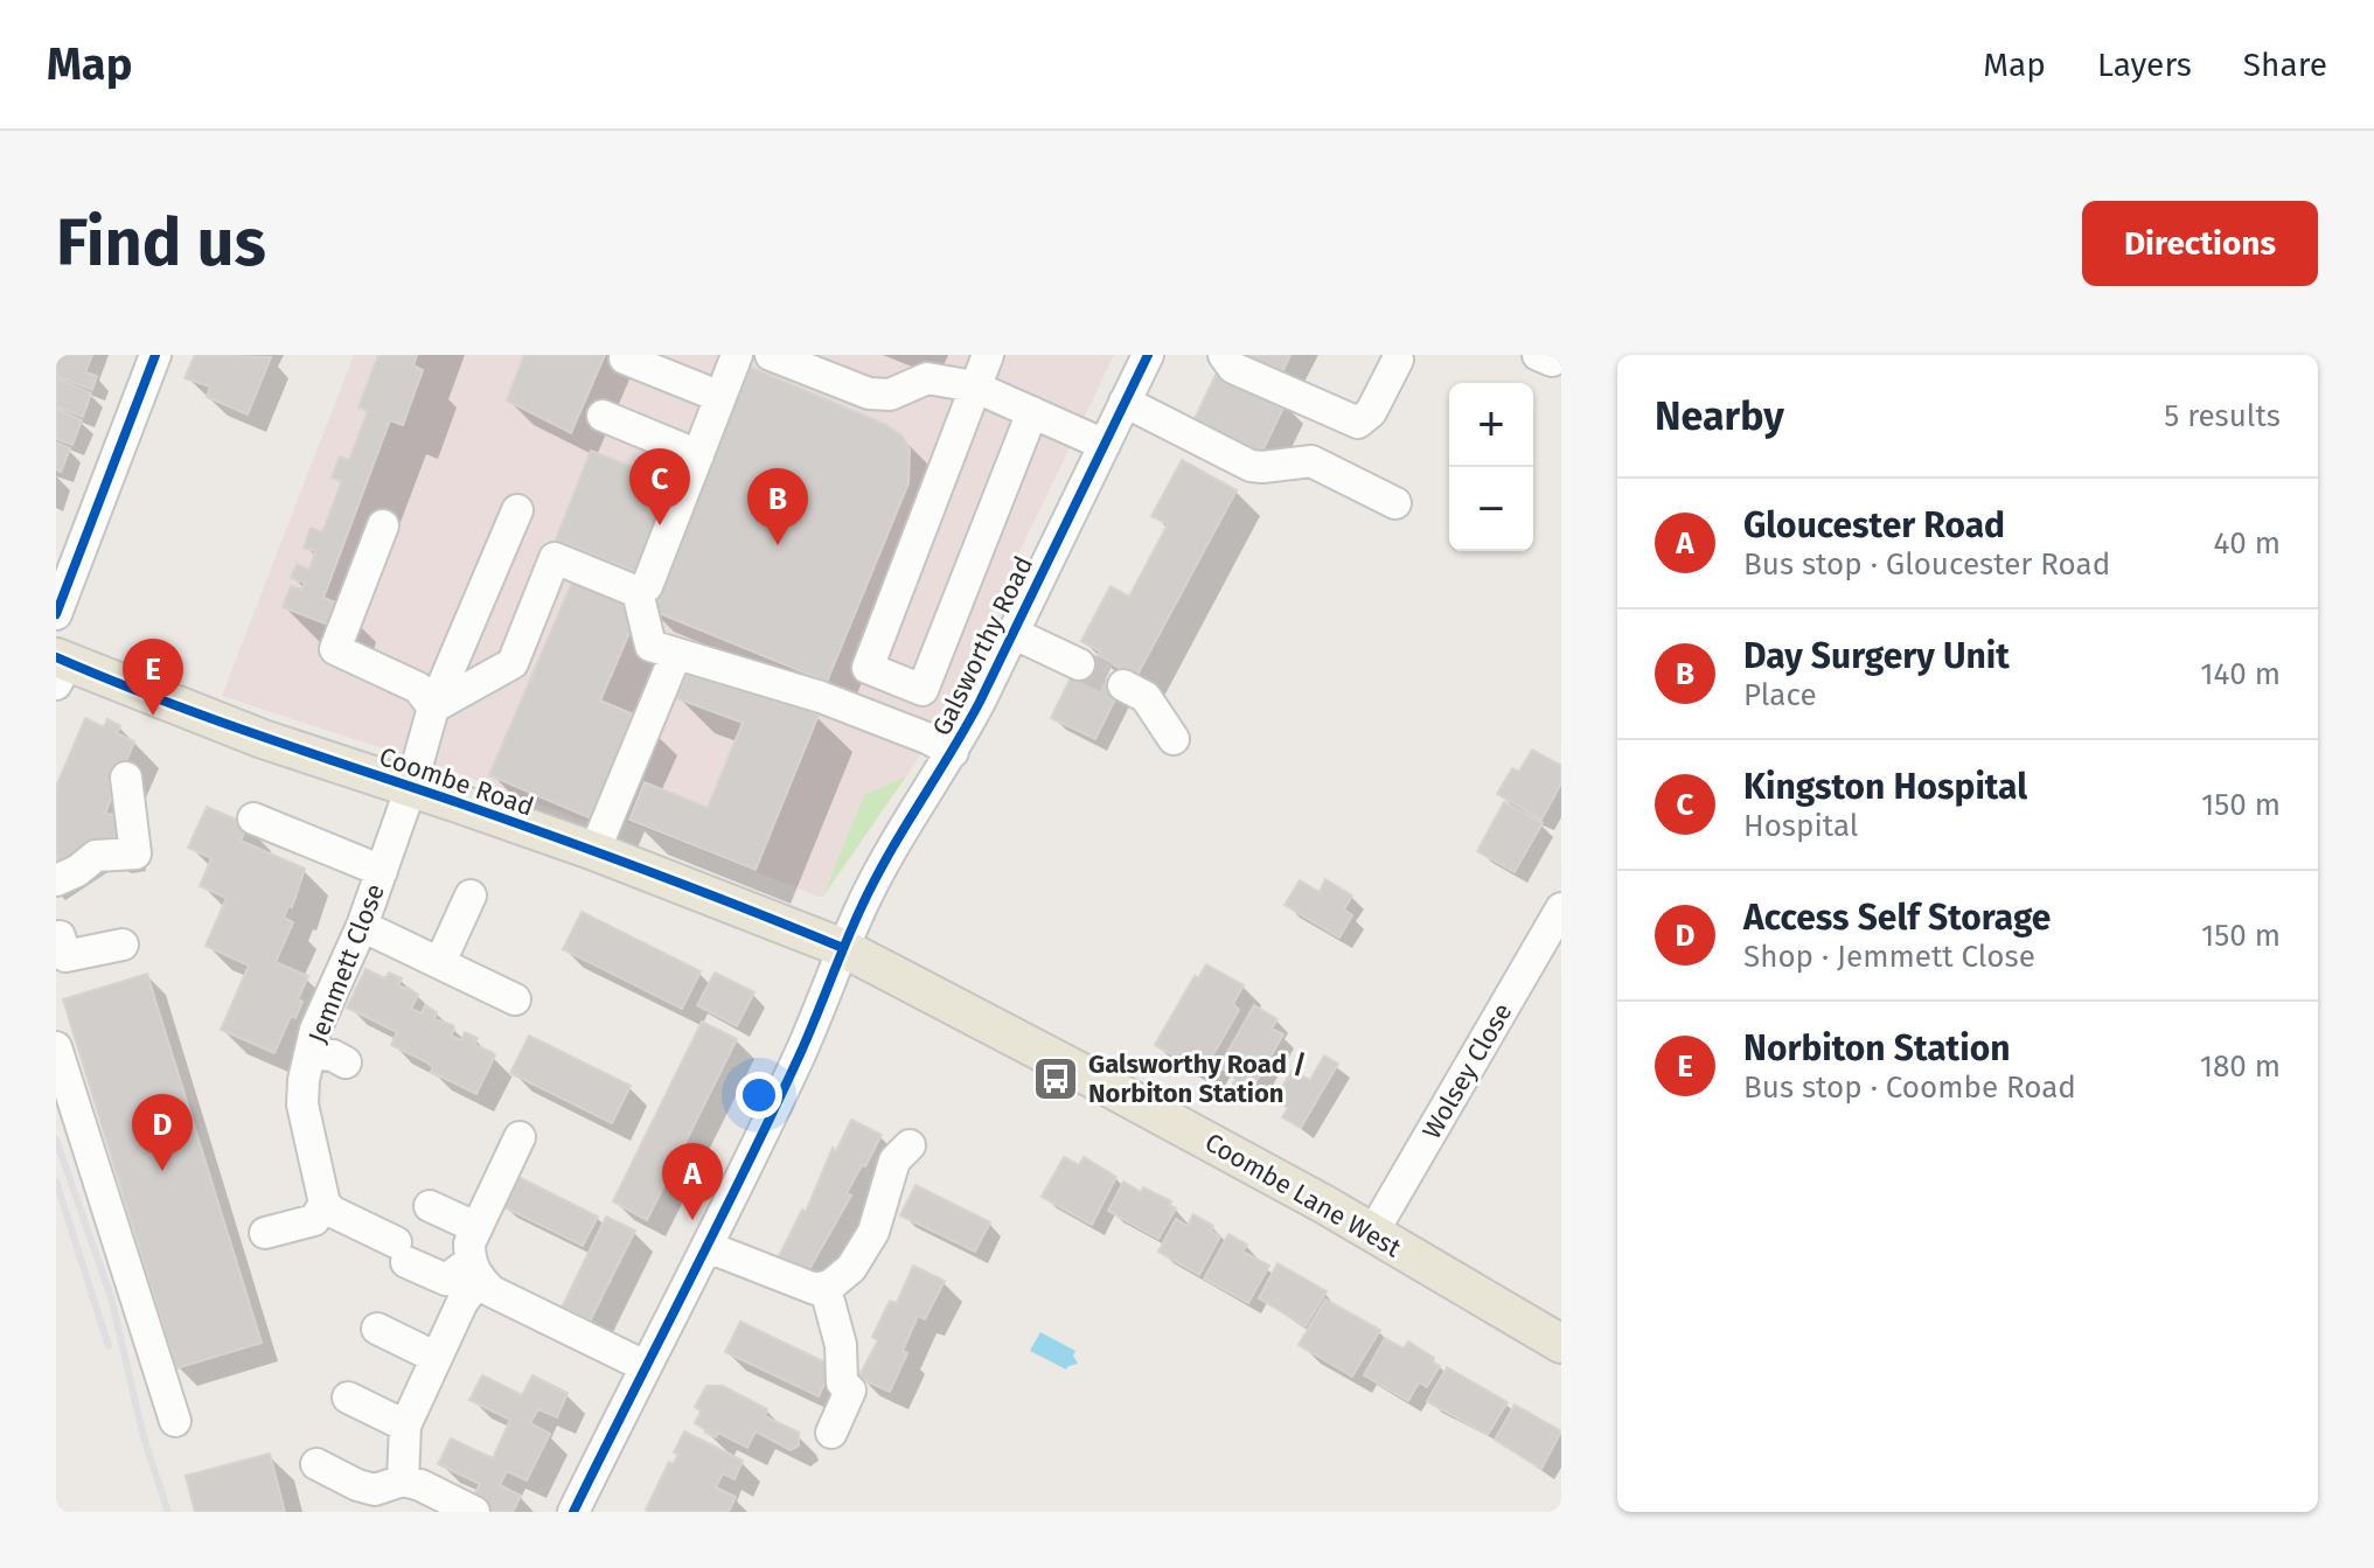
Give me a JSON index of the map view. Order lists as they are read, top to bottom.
{
  "streets": {
    "main road": ["Coombe Road", "Coombe Lane West"],
    "street": ["Galsworthy Road", "Jemmett Close", "Wolsey Close"]
  },
  "crossings": [
    ["Galsworthy Road", "Coombe Road"],
    ["Galsworthy Road", "Coombe Lane West"],
    ["Coombe Road", "Jemmett Close"],
    ["Coombe Road", "Coombe Lane West"],
    ["Wolsey Close", "Coombe Lane West"]
  ],
  "places": {
    "bus stop": ["Galsworthy Road / Norbiton Station"]
  },
  "page": {
    "header": "Map",
    "nav": ["Map", "Layers", "Share"],
    "buttons": "Directions",
    "title": "Find us",
    "heading": ["Nearby", "5 results"],
    "map_buttons": ["+", "−"],
    "pins": [
      "C",
      "B",
      "E",
      "D",
      "A"
    ],
    "list": [
      {
        "mark": "A",
        "name": "Gloucester Road",
        "note": "Bus stop · Gloucester Road",
        "value": "40 m"
      },
      {
        "mark": "B",
        "name": "Day Surgery Unit",
        "note": "Place",
        "value": "140 m"
      },
      {
        "mark": "C",
        "name": "Kingston Hospital",
        "note": "Hospital",
        "value": "150 m"
      },
      {
        "mark": "D",
        "name": "Access Self Storage",
        "note": "Shop · Jemmett Close",
        "value": "150 m"
      },
      {
        "mark": "E",
        "name": "Norbiton Station",
        "note": "Bus stop · Coombe Road",
        "value": "180 m"
      }
    ]
  }
}
